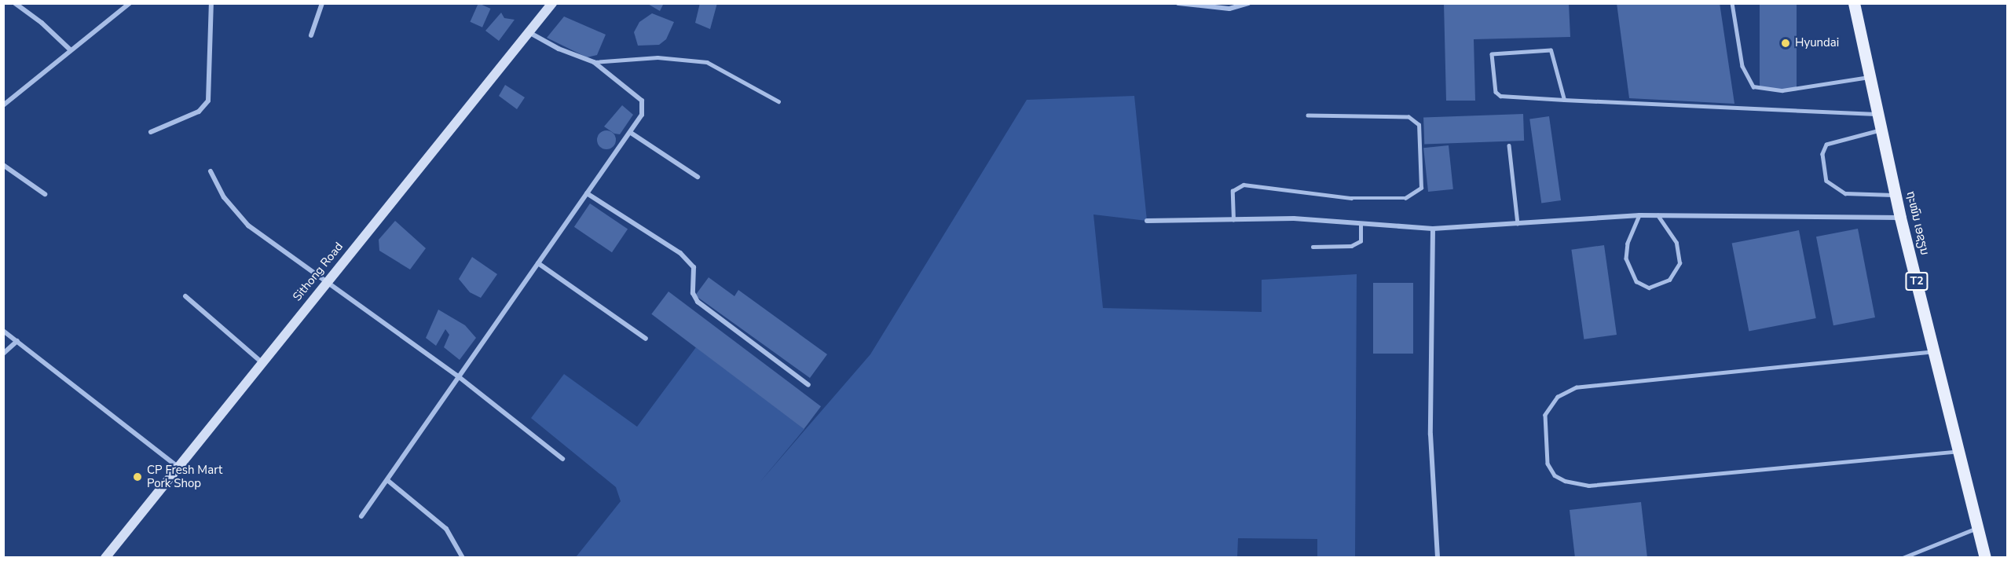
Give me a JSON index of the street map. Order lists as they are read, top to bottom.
{
  "streets": {
    "main road": ["ຖະໜົນ ເອຊຽນ", "Sithong Road", "T2"]
  },
  "places": ["Hyundai", "CP Fresh Mart Pork Shop"]
}
